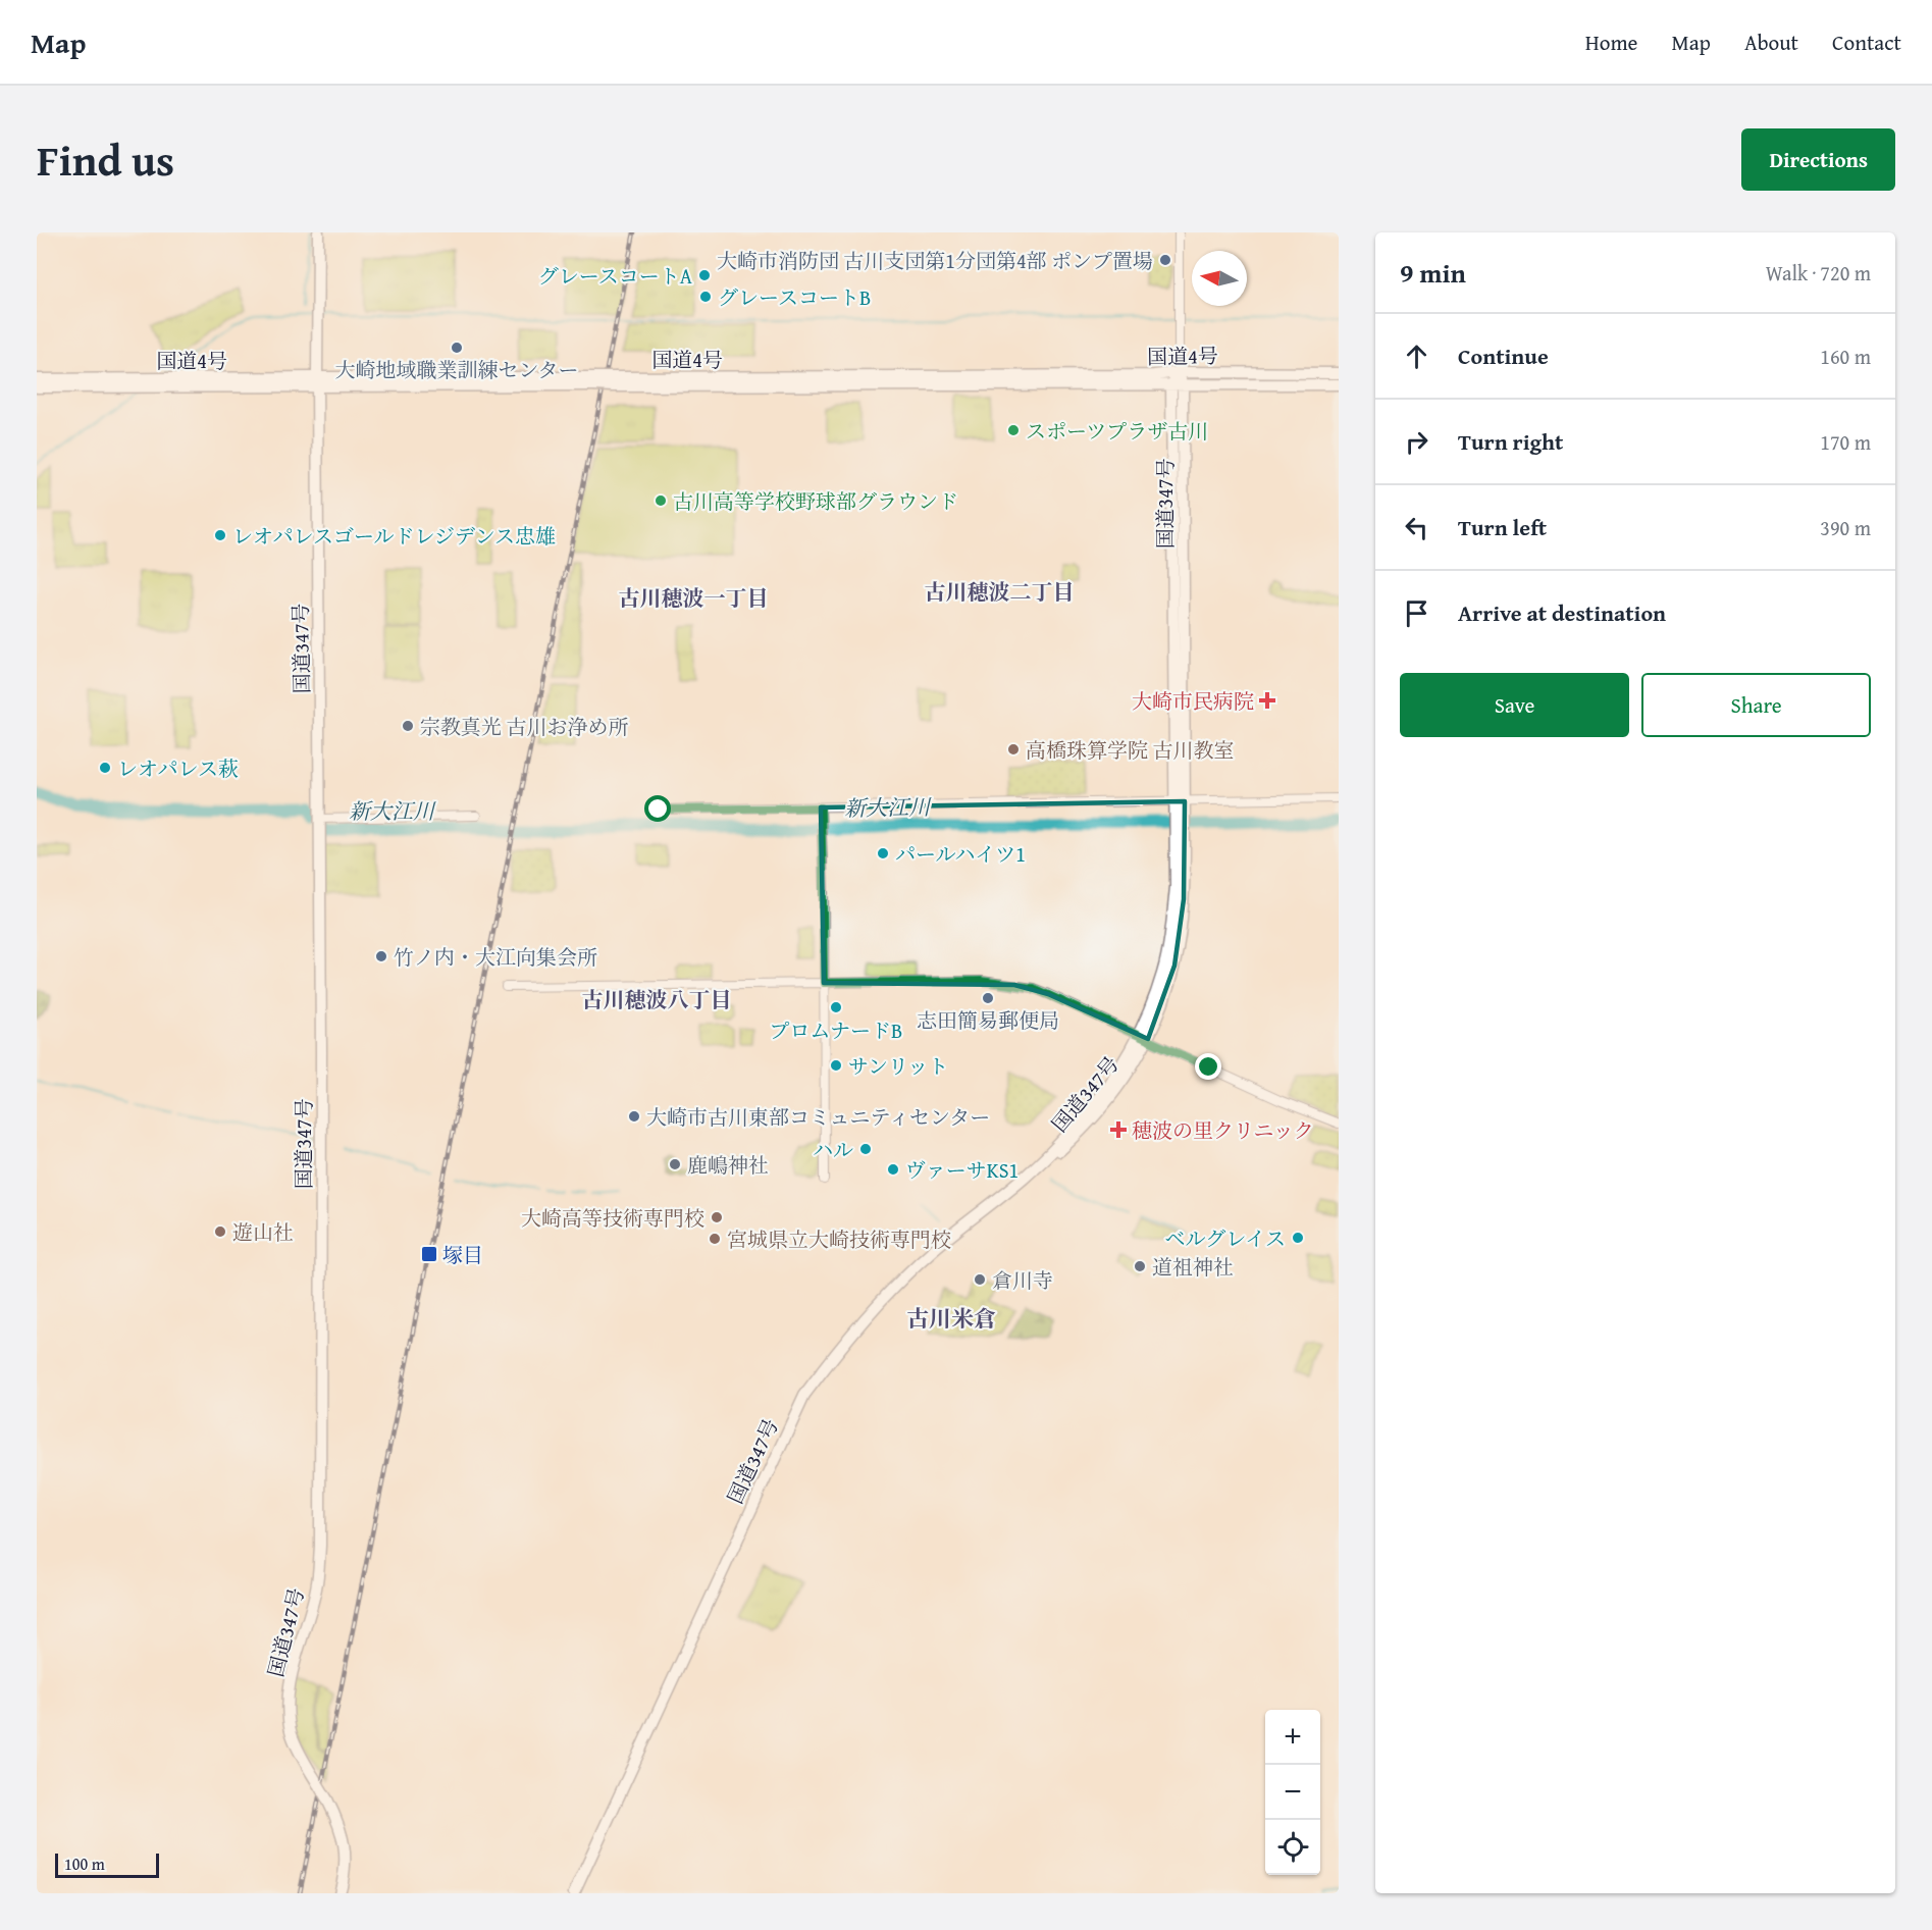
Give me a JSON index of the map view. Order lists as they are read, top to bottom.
{
  "streets": {
    "main road": ["国道4号", "国道347号"]
  },
  "crossings": [
    ["国道4号", "国道347号"]
  ],
  "districts": [
    "古川穂波二丁目",
    "古川穂波一丁目",
    "古川穂波八丁目",
    "古川米倉"
  ],
  "water": ["新大江川"],
  "places": {
    "other": [
      "大崎市消防団 古川支団第1分団第4部 ポンプ置場",
      "グレースコートA",
      "グレースコートB",
      "大崎地域職業訓練センター",
      "スポーツプラザ古川",
      "古川高等学校野球部グラウンド",
      "レオパレスゴールドレジデンス忠雄",
      "宗教真光 古川お浄め所",
      "高橋珠算学院 古川教室",
      "レオパレス萩",
      "パールハイツ1",
      "竹ノ内・大江向集会所",
      "志田簡易郵便局",
      "プロムナードB",
      "サンリット",
      "大崎市古川東部コミュニティセンター",
      "ハル",
      "鹿嶋神社",
      "ヴァーサKS1",
      "大崎高等技術専門校",
      "遊山社",
      "ベルグレイス",
      "宮城県立大崎技術専門校",
      "道祖神社",
      "倉川寺"
    ],
    "health": ["大崎市民病院", "穂波の里クリニック"],
    "transit": ["塚目"]
  },
  "scale_bar": "100 m",
  "north": "left",
  "page": {
    "header": "Map",
    "nav": [
      "Home",
      "Map",
      "About",
      "Contact"
    ],
    "title": "Find us",
    "buttons": [
      "Directions",
      ["Save", "Share"]
    ],
    "heading": ["9 min", "Walk · 720 m"],
    "list": [
      ["Continue", "160 m"],
      ["Turn right", "170 m"],
      ["Turn left", "390 m"],
      "Arrive at destination"
    ],
    "map_buttons": ["+", "−"],
    "scale": "100 m"
  }
}
